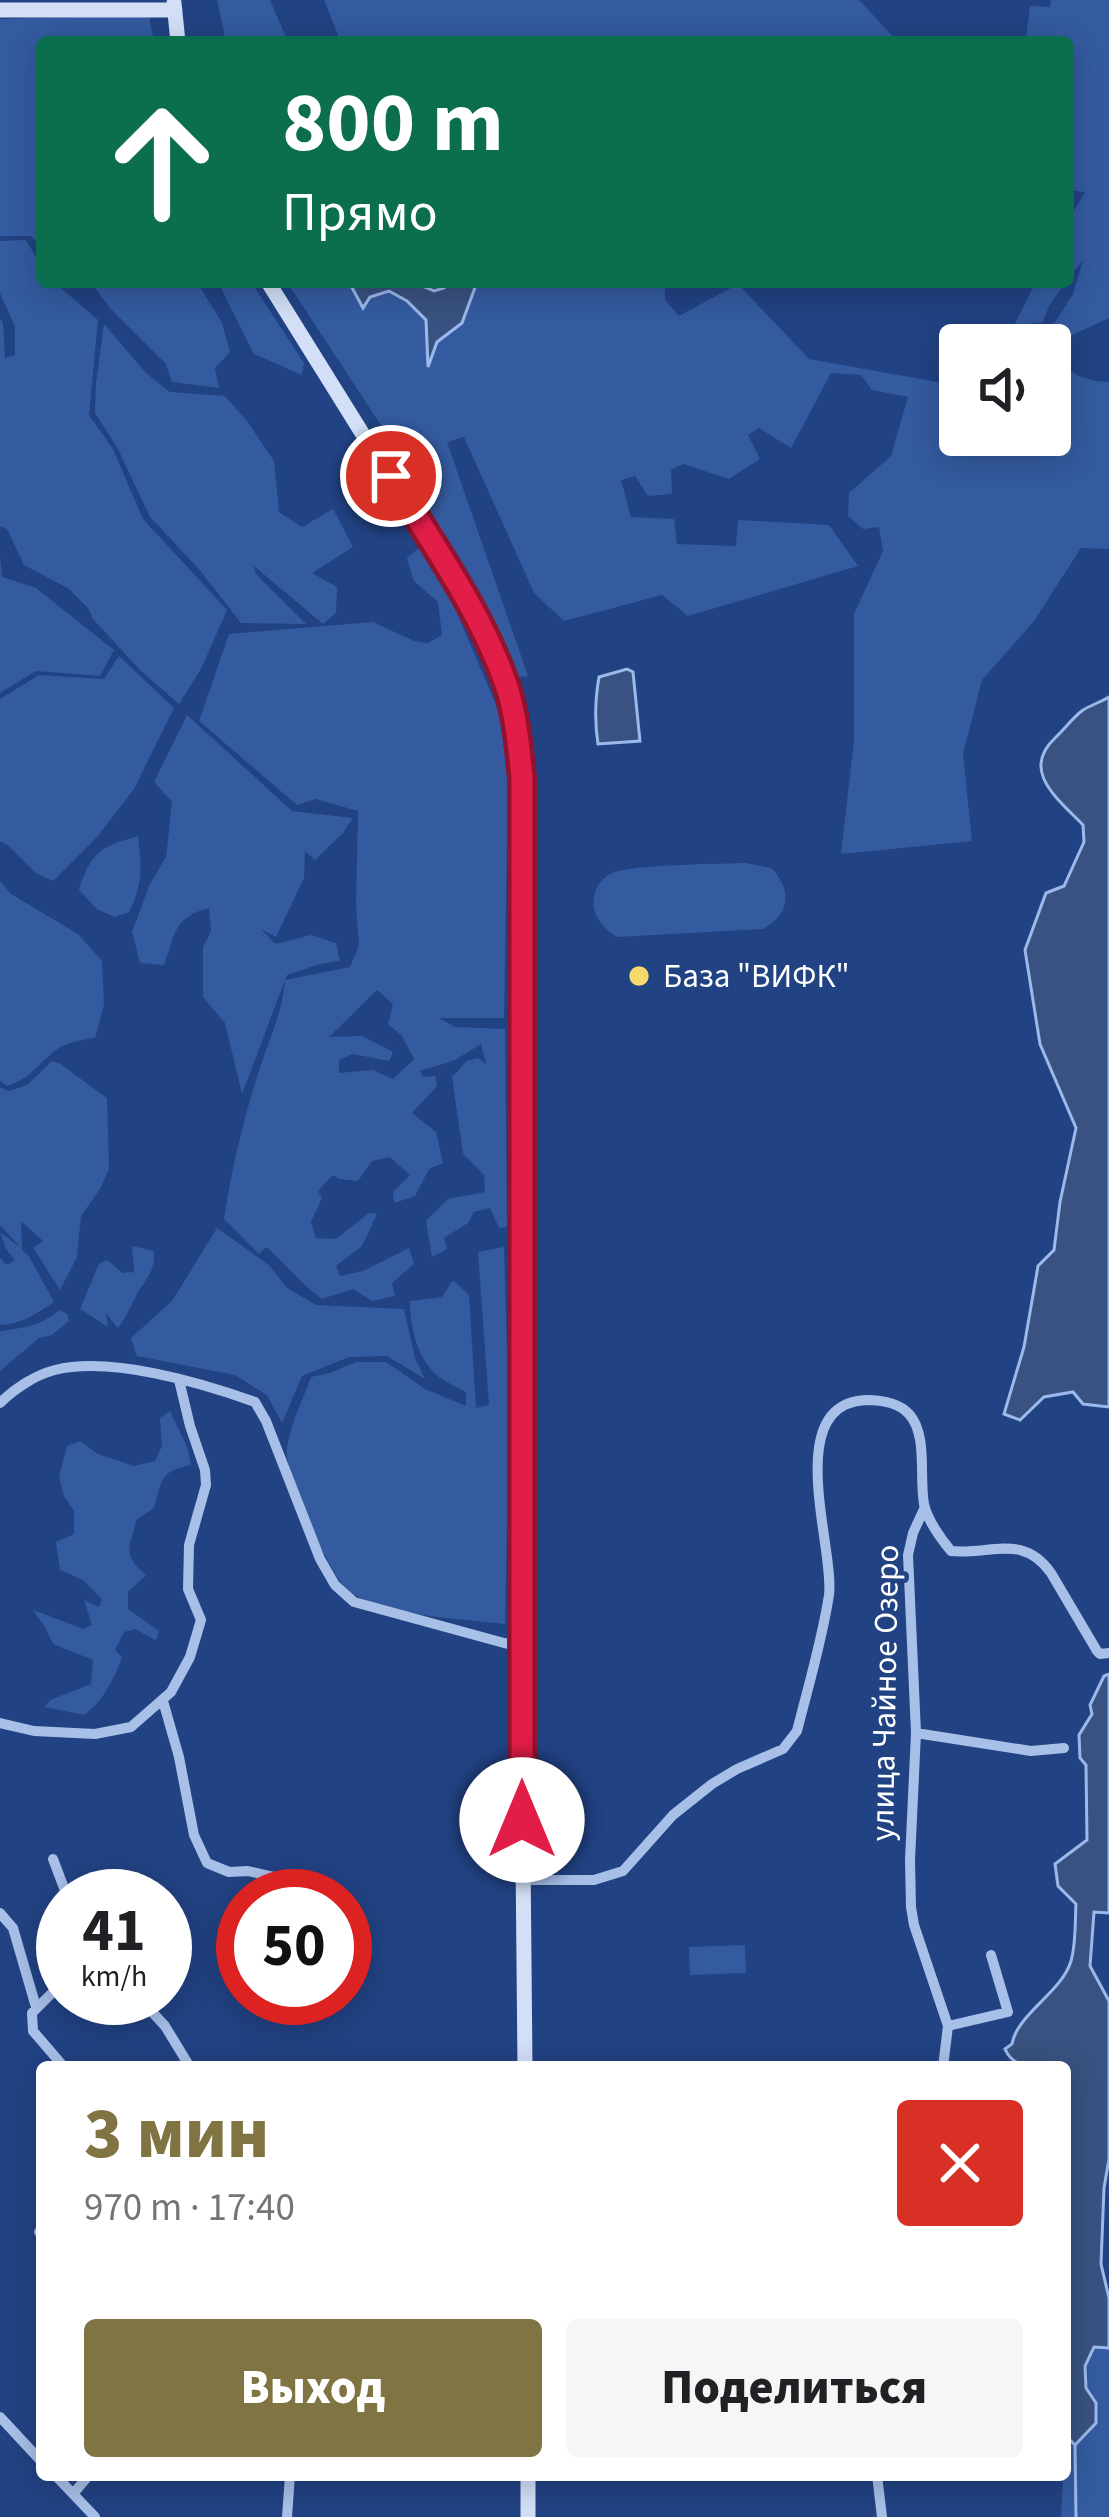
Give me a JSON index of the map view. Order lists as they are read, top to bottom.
{
  "streets": {
    "street": ["улица Чайное Озеро"]
  },
  "places": ["База \"ВИФК\""],
  "page": {
    "turn": ["800 m", "Прямо"],
    "speed": "41 km/h",
    "limit": "50",
    "heading": ["3 мин", "970 m · 17:40"],
    "buttons": ["Выход", "Поделиться"]
  }
}
